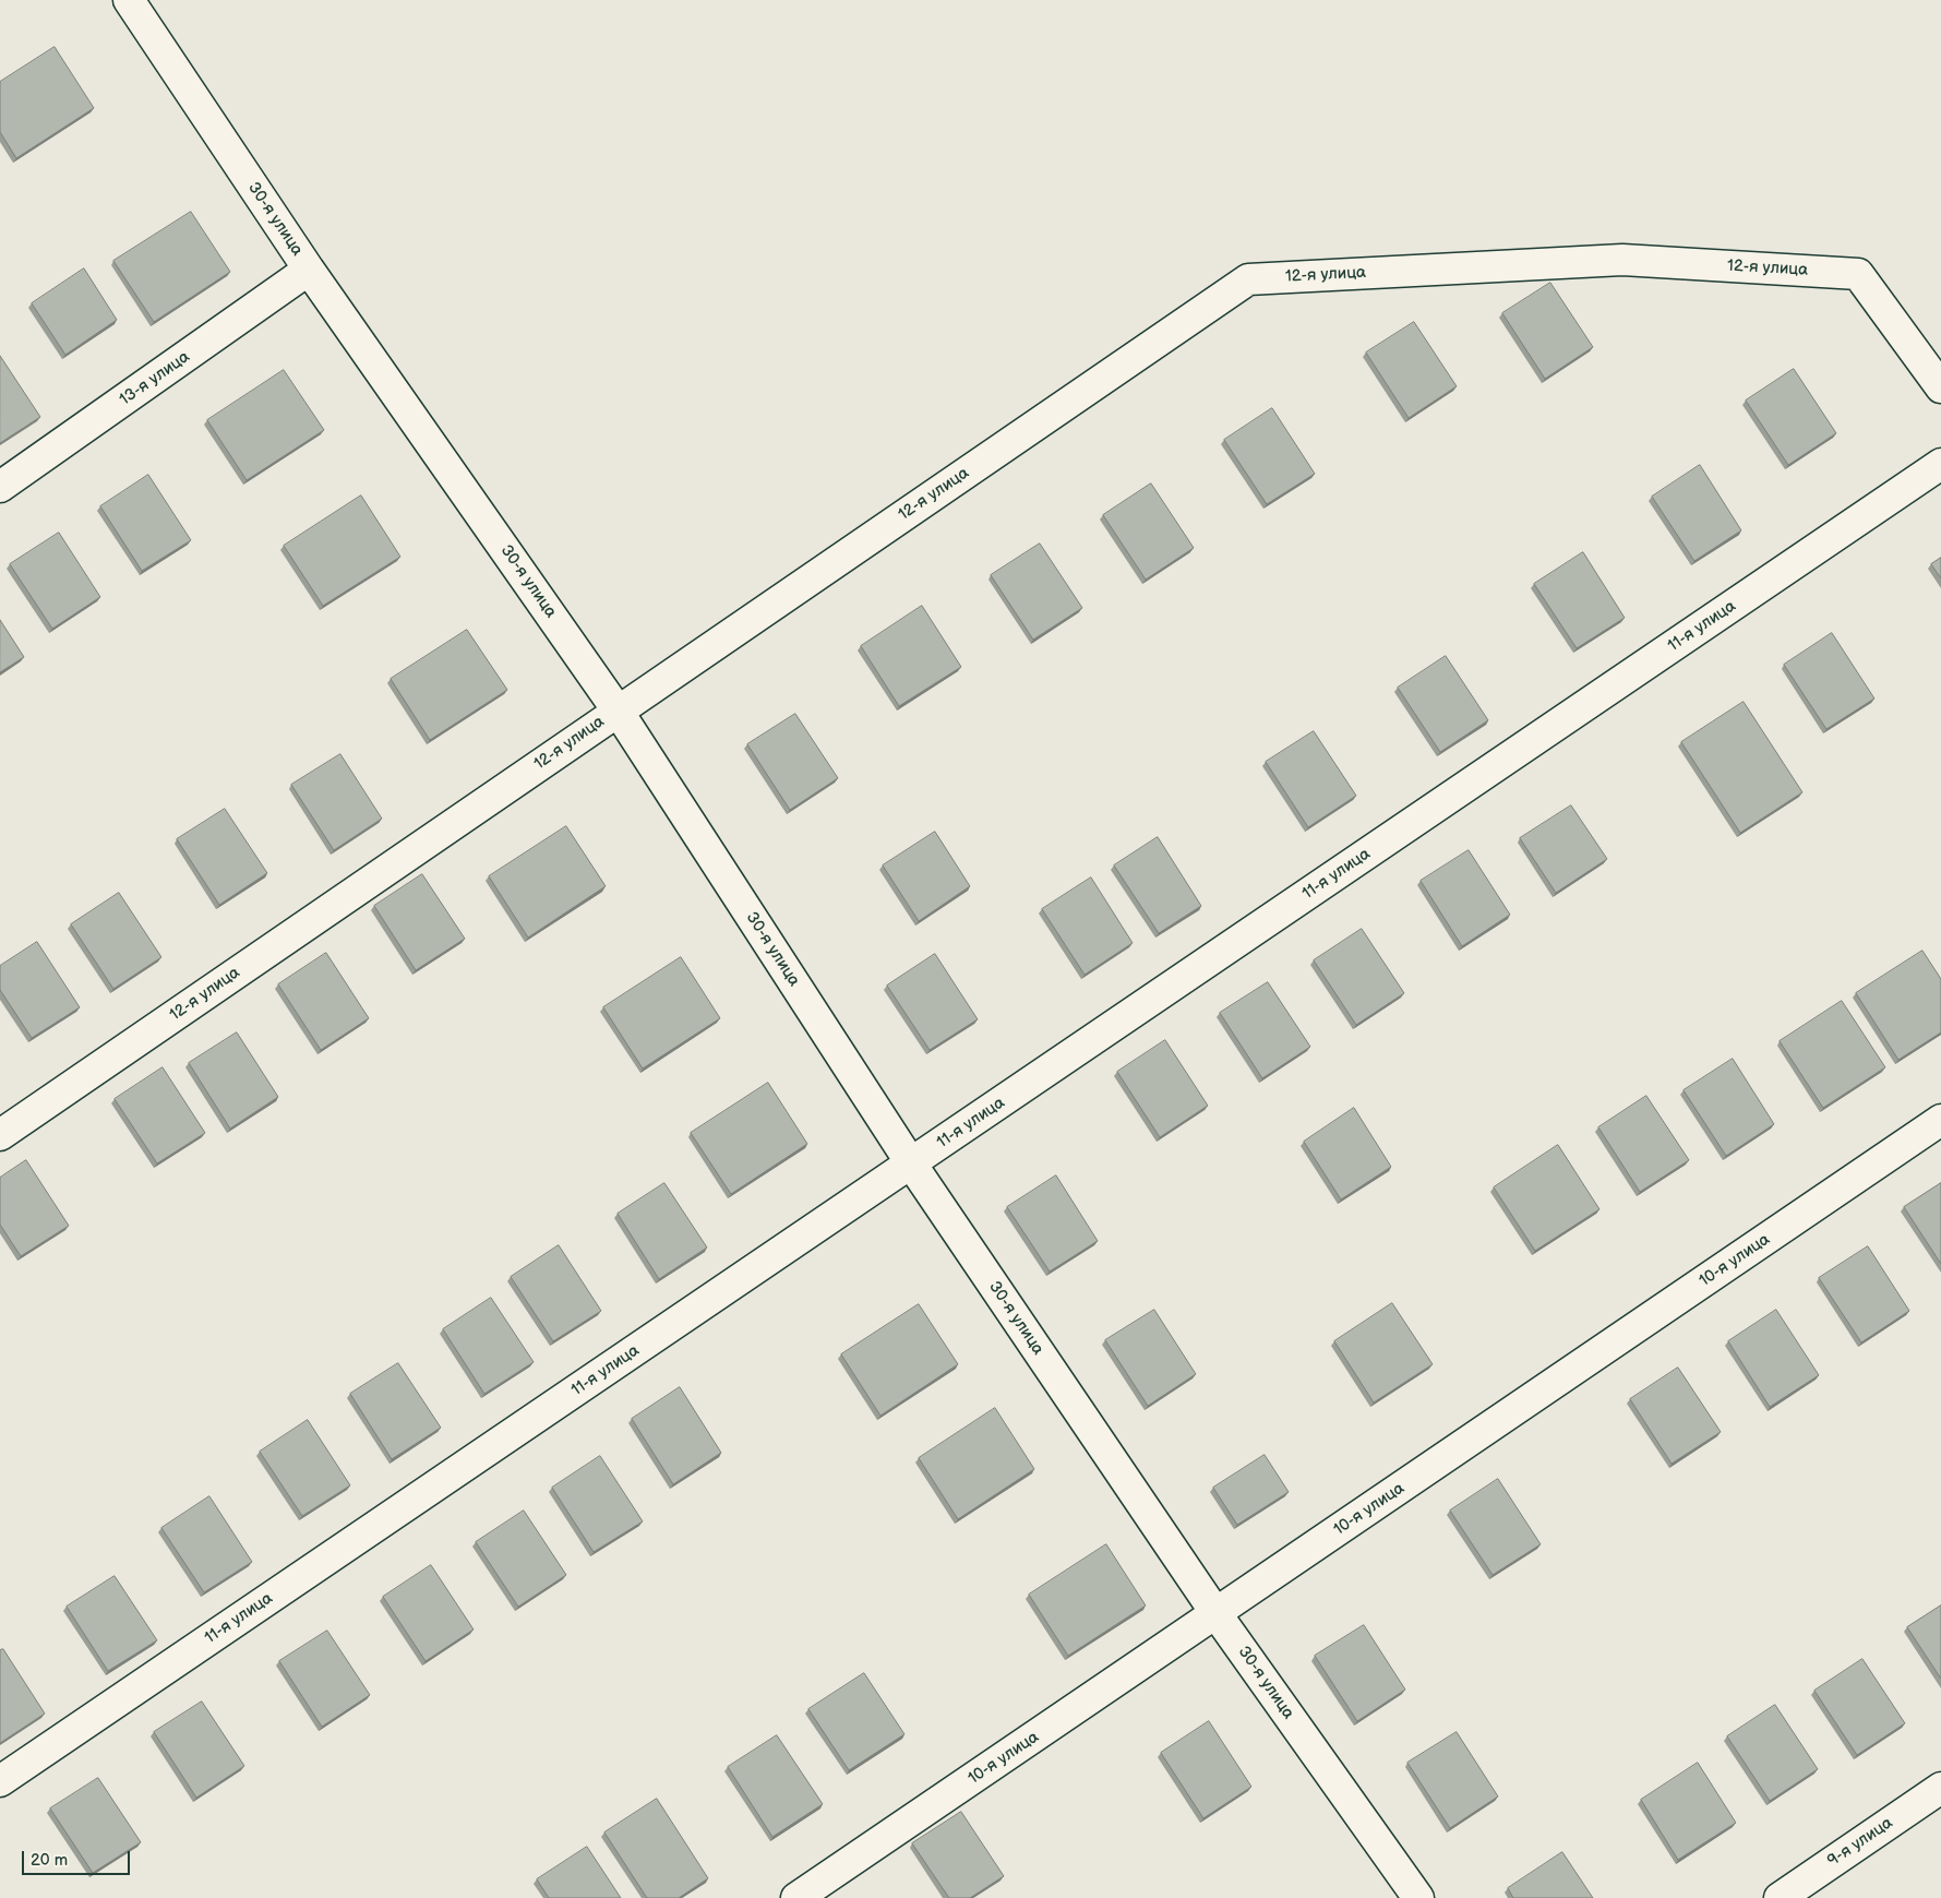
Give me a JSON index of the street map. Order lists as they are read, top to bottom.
{
  "streets": {
    "street": [
      "30-я улица",
      "12-я улица",
      "13-я улица",
      "11-я улица",
      "10-я улица",
      "9-я улица"
    ]
  },
  "crossings": [
    ["30-я улица", "12-я улица"],
    ["30-я улица", "13-я улица"],
    ["30-я улица", "11-я улица"],
    ["30-я улица", "10-я улица"]
  ],
  "scale_bar": "20 m"
}
